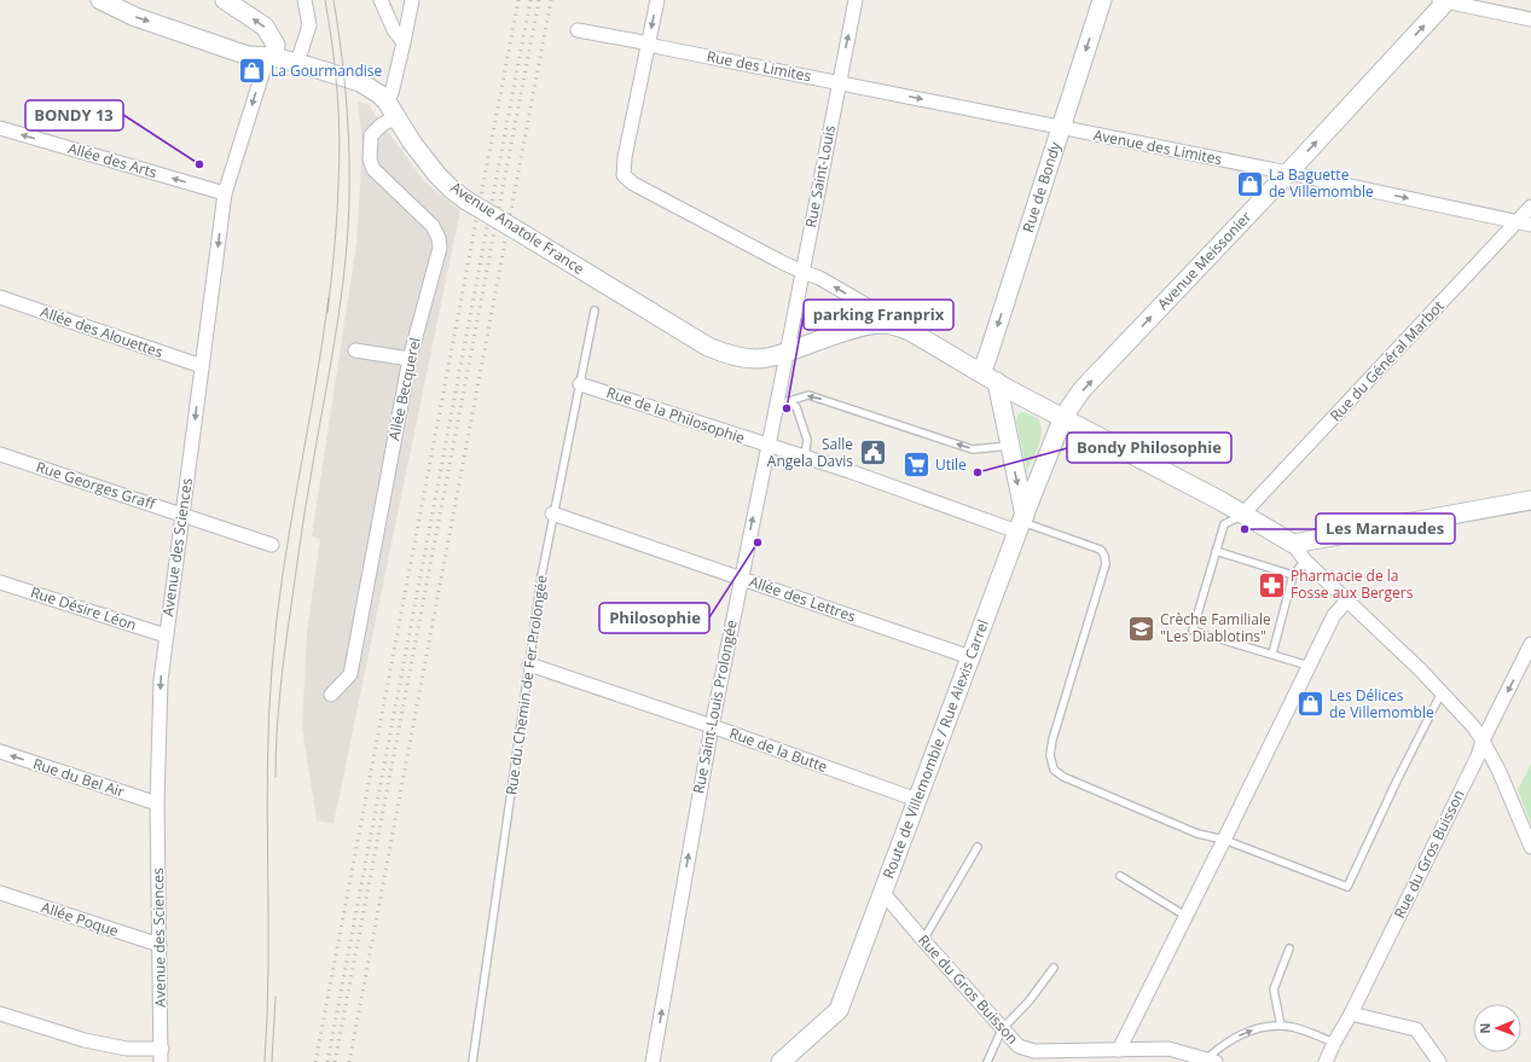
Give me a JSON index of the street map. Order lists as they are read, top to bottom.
{
  "streets": {
    "street": [
      "Rue des Limites",
      "Avenue des Limites",
      "Allée des Arts",
      "Rue Saint-Louis",
      "Rue de Bondy",
      "Avenue Anatole France",
      "Avenue Meissonier",
      "Allée des Alouettes",
      "Rue du Général Marbot",
      "Allée Becquerel",
      "Rue de la Philosophie",
      "Rue Georges Graff",
      "Avenue des Sciences",
      "Allée des Lettres",
      "Rue Désire Léon",
      "Rue Saint-Louis Prolongée",
      "Route de Villemomble / Rue Alexis Carrel",
      "Rue de la Butte",
      "Rue du Bel Air",
      "Rue du Gros Buisson",
      "Allée Poque"
    ],
    "lane": ["Rue du Chemin de Fer Prolongée"]
  },
  "crossings": [
    ["Rue des Limites", "Avenue des Limites"],
    ["Rue des Limites", "Rue Saint-Louis"],
    ["Rue des Limites", "Avenue Anatole France"],
    ["Avenue des Limites", "Rue de Bondy"],
    ["Avenue des Limites", "Avenue Meissonier"],
    ["Avenue des Limites", "Rue du Général Marbot"],
    ["Allée des Arts", "Avenue des Sciences"],
    ["Rue Saint-Louis", "Avenue Anatole France"],
    ["Rue Saint-Louis", "Rue Saint-Louis Prolongée"],
    ["Rue de Bondy", "Avenue Anatole France"],
    ["Avenue Anatole France", "Avenue Meissonier"],
    ["Avenue Anatole France", "Rue du Général Marbot"],
    ["Avenue Anatole France", "Allée Becquerel"],
    ["Avenue Anatole France", "Avenue des Sciences"],
    ["Avenue Anatole France", "Rue Saint-Louis Prolongée"],
    ["Avenue Anatole France", "Route de Villemomble / Rue Alexis Carrel"],
    ["Avenue Meissonier", "Route de Villemomble / Rue Alexis Carrel"],
    ["Allée des Alouettes", "Avenue des Sciences"],
    ["Rue de la Philosophie", "Rue du Chemin de Fer Prolongée"],
    ["Rue de la Philosophie", "Rue Saint-Louis Prolongée"],
    ["Rue de la Philosophie", "Route de Villemomble / Rue Alexis Carrel"],
    ["Rue Georges Graff", "Avenue des Sciences"],
    ["Avenue des Sciences", "Rue Désire Léon"],
    ["Avenue des Sciences", "Rue du Bel Air"],
    ["Avenue des Sciences", "Allée Poque"],
    ["Allée des Lettres", "Rue du Chemin de Fer Prolongée"],
    ["Allée des Lettres", "Rue Saint-Louis Prolongée"],
    ["Allée des Lettres", "Route de Villemomble / Rue Alexis Carrel"],
    ["Rue du Chemin de Fer Prolongée", "Rue de la Butte"],
    ["Rue Saint-Louis Prolongée", "Rue de la Butte"],
    ["Route de Villemomble / Rue Alexis Carrel", "Rue de la Butte"],
    ["Route de Villemomble / Rue Alexis Carrel", "Rue du Gros Buisson"]
  ],
  "one_way": [
    "Avenue des Limites",
    "Allée des Arts",
    "Rue de Bondy",
    "Avenue Meissonier",
    "Avenue des Sciences",
    "Rue Saint-Louis Prolongée",
    "Rue du Bel Air"
  ],
  "places": {
    "shop": ["La Gourmandise", "La Baguette de Villemomble", "Les Délices de Villemomble"],
    "other": [
      "BONDY 13",
      "parking Franprix",
      "Bondy Philosophie",
      "Les Marnaudes",
      "Philosophie"
    ],
    "public building": ["Salle Angela Davis"],
    "supermarket": ["Utile"],
    "pharmacy": ["Pharmacie de la Fosse aux Bergers"],
    "school or university": ["Crèche Familiale \"Les Diablotins\""]
  },
  "north": "left"
}
